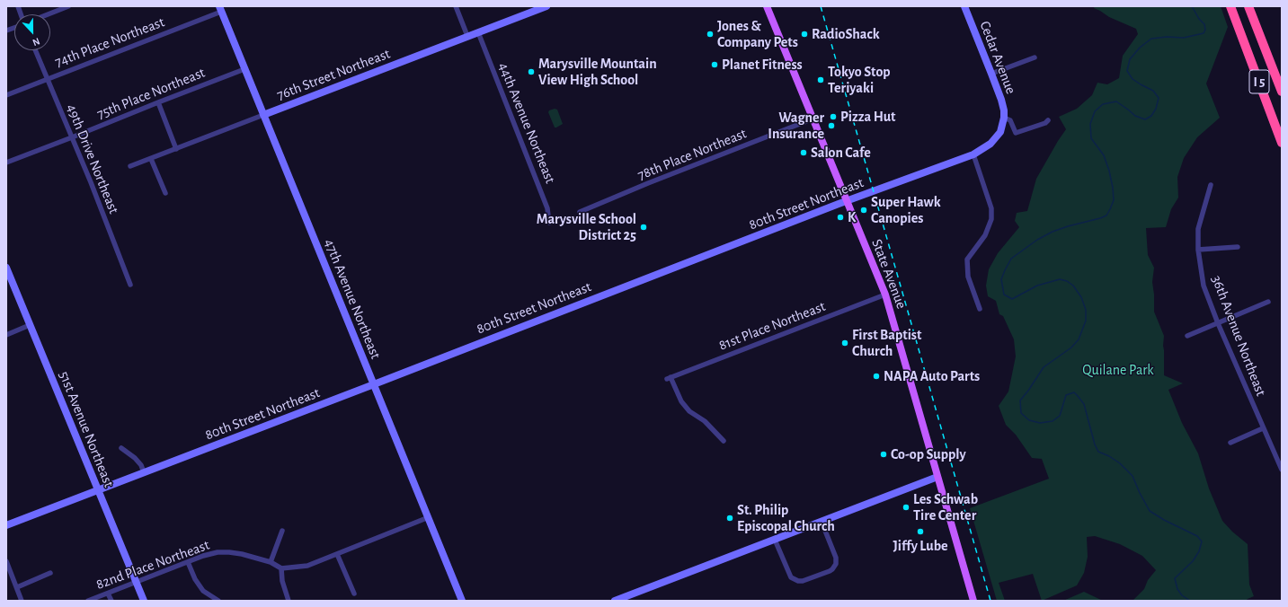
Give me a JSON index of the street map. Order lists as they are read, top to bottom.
{
  "streets": {
    "highway": ["I 5"],
    "main road": ["State Avenue"],
    "street": [
      "74th Place Northeast",
      "Cedar Avenue",
      "76th Street Northeast",
      "75th Place Northeast",
      "44th Avenue Northeast",
      "78th Place Northeast",
      "49th Drive Northeast",
      "80th Street Northeast",
      "47th Avenue Northeast",
      "81st Place Northeast",
      "36th Avenue Northeast",
      "51st Avenue Northeast",
      "82nd Place Northeast"
    ]
  },
  "crossings": [
    ["74th Place Northeast", "49th Drive Northeast"],
    ["74th Place Northeast", "47th Avenue Northeast"],
    ["Cedar Avenue", "80th Street Northeast"],
    ["76th Street Northeast", "44th Avenue Northeast"],
    ["76th Street Northeast", "47th Avenue Northeast"],
    ["75th Place Northeast", "49th Drive Northeast"],
    ["75th Place Northeast", "47th Avenue Northeast"],
    ["78th Place Northeast", "State Avenue"],
    ["80th Street Northeast", "State Avenue"],
    ["80th Street Northeast", "47th Avenue Northeast"],
    ["80th Street Northeast", "51st Avenue Northeast"],
    ["State Avenue", "81st Place Northeast"],
    ["51st Avenue Northeast", "82nd Place Northeast"]
  ],
  "parks": ["Quilane Park"],
  "places": [
    "Jones & Company Pets",
    "RadioShack",
    "Planet Fitness",
    "Marysville Mountain View High School",
    "Tokyo Stop Teriyaki",
    "Pizza Hut",
    "Wagner Insurance",
    "Salon Cafe",
    "Super Hawk Canopies",
    "K",
    "Marysville School District 25",
    "First Baptist Church",
    "NAPA Auto Parts",
    "Co-op Supply",
    "Les Schwab Tire Center",
    "St. Philip Episcopal Church",
    "Jiffy Lube"
  ],
  "north": "bottom"
}
